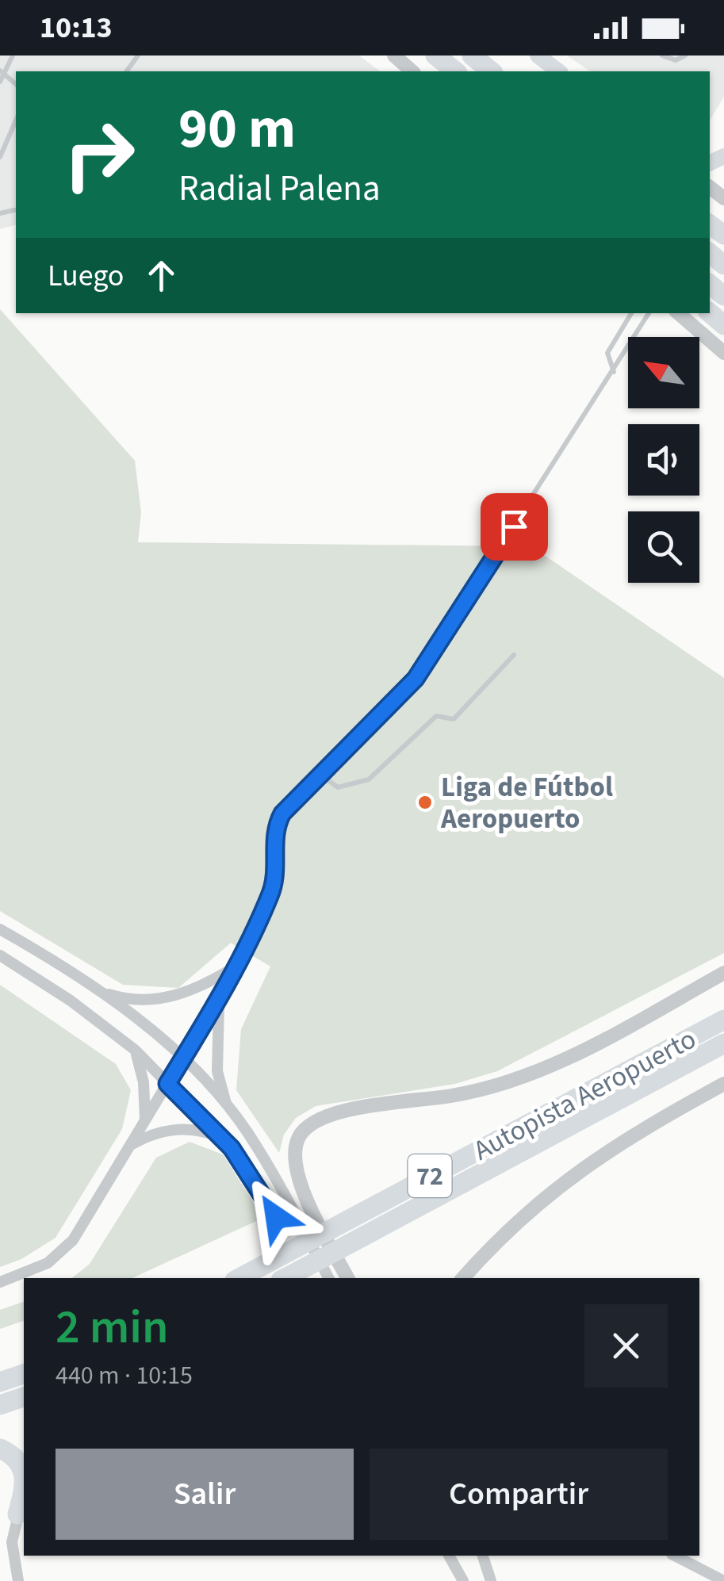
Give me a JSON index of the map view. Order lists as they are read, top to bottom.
{
  "streets": {
    "highway": ["Autopista Aeropuerto", "72"]
  },
  "places": ["Liga de Fútbol Aeropuerto"],
  "north": "top left",
  "page": {
    "status": "10:13",
    "turn": ["90 m", "Radial Palena"],
    "then": "Luego",
    "heading": ["2 min", "440 m · 10:15"],
    "buttons": ["Salir", "Compartir"]
  }
}
